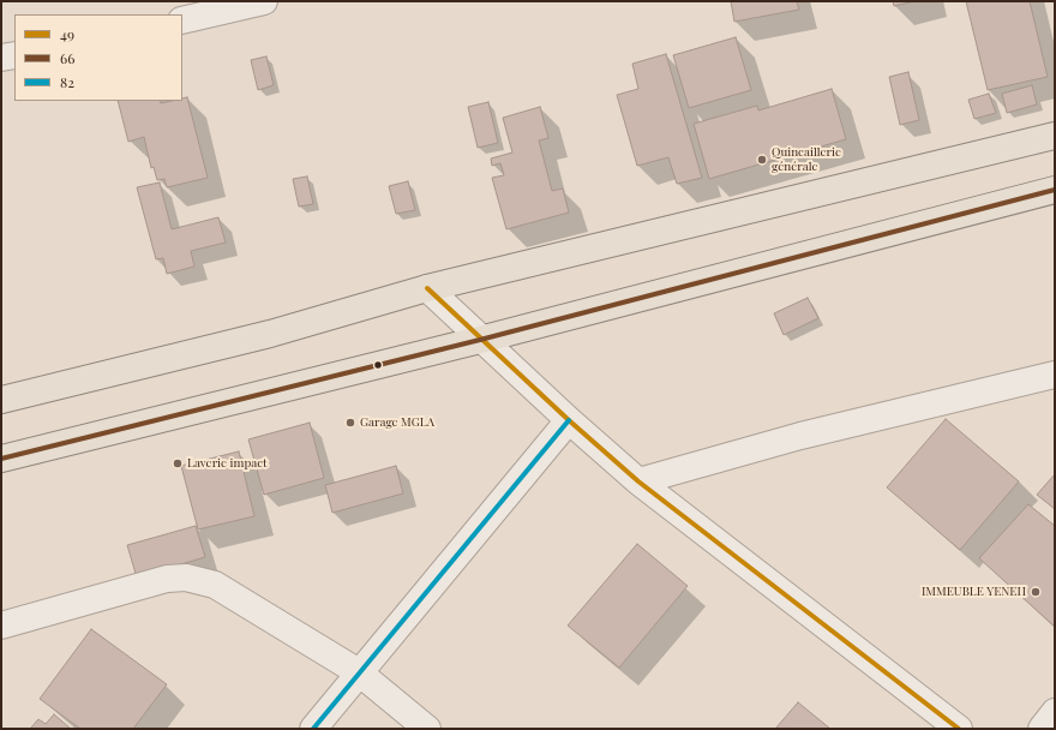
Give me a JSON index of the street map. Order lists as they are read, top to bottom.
{
  "places": [
    "Quincaillerie générale",
    "Garage MGLA",
    "Laverie impact",
    "IMMEUBLE YENEH"
  ],
  "lines": ["transit line 66", "transit line 49", "transit line 82"],
  "legend": ["49", "66", "82"]
}
